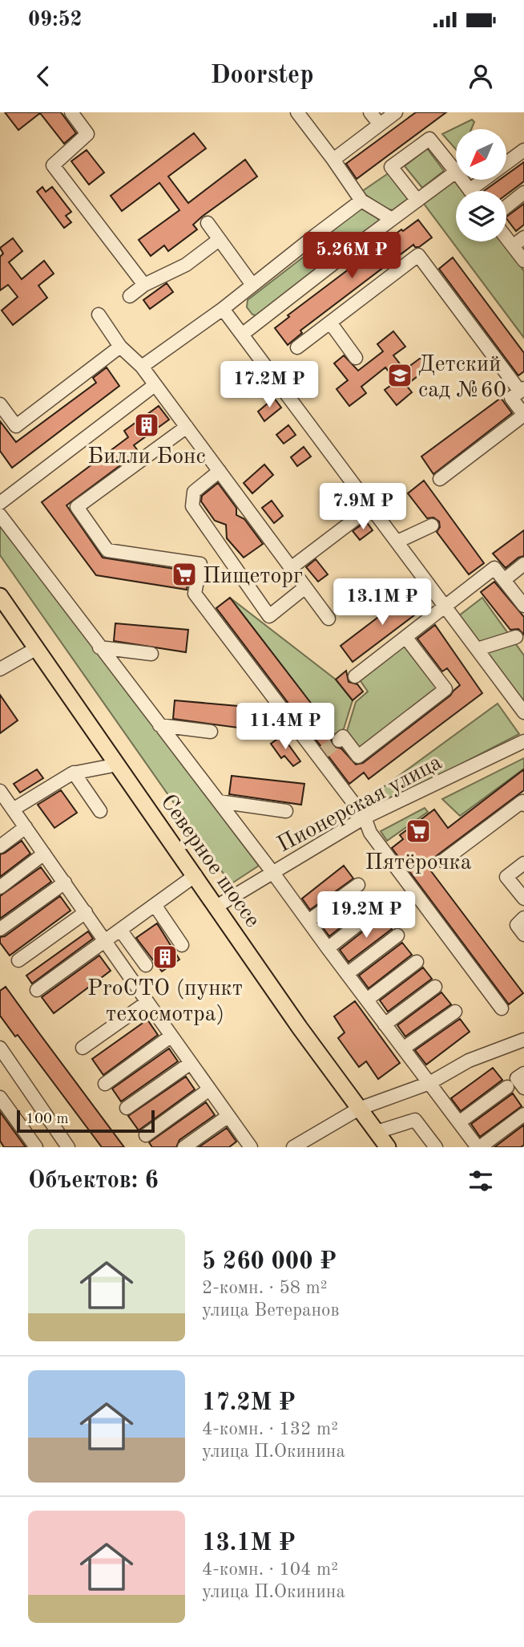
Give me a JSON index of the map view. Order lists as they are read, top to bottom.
{
  "streets": {
    "main road": ["Северное шоссе"],
    "street": ["Пионерская улица"]
  },
  "crossings": [
    ["Пионерская улица", "Северное шоссе"]
  ],
  "places": {
    "school or university": ["Детский сад №60"],
    "building": ["Билли Бонс", "ProСТО (пункт техосмотра)"],
    "supermarket": ["Пищеторг", "Пятёрочка"]
  },
  "scale_bar": "100 m",
  "north": "bottom left",
  "page": {
    "status": "09:52",
    "header": "Doorstep",
    "price": [
      "5.26M ₽",
      "17.2M ₽",
      "7.9M ₽",
      "13.1M ₽",
      "11.4M ₽",
      "19.2M ₽"
    ],
    "scale": "100 m",
    "heading": "Объектов: 6",
    "list": [
      {
        "name": "5 260 000 ₽",
        "note": "2-комн. · 58 m² · улица Ветеранов"
      },
      {
        "name": "17.2M ₽",
        "note": "4-комн. · 132 m² · улица П.Окинина"
      },
      {
        "name": "13.1M ₽",
        "note": "4-комн. · 104 m² · улица П.Окинина"
      }
    ]
  }
}
